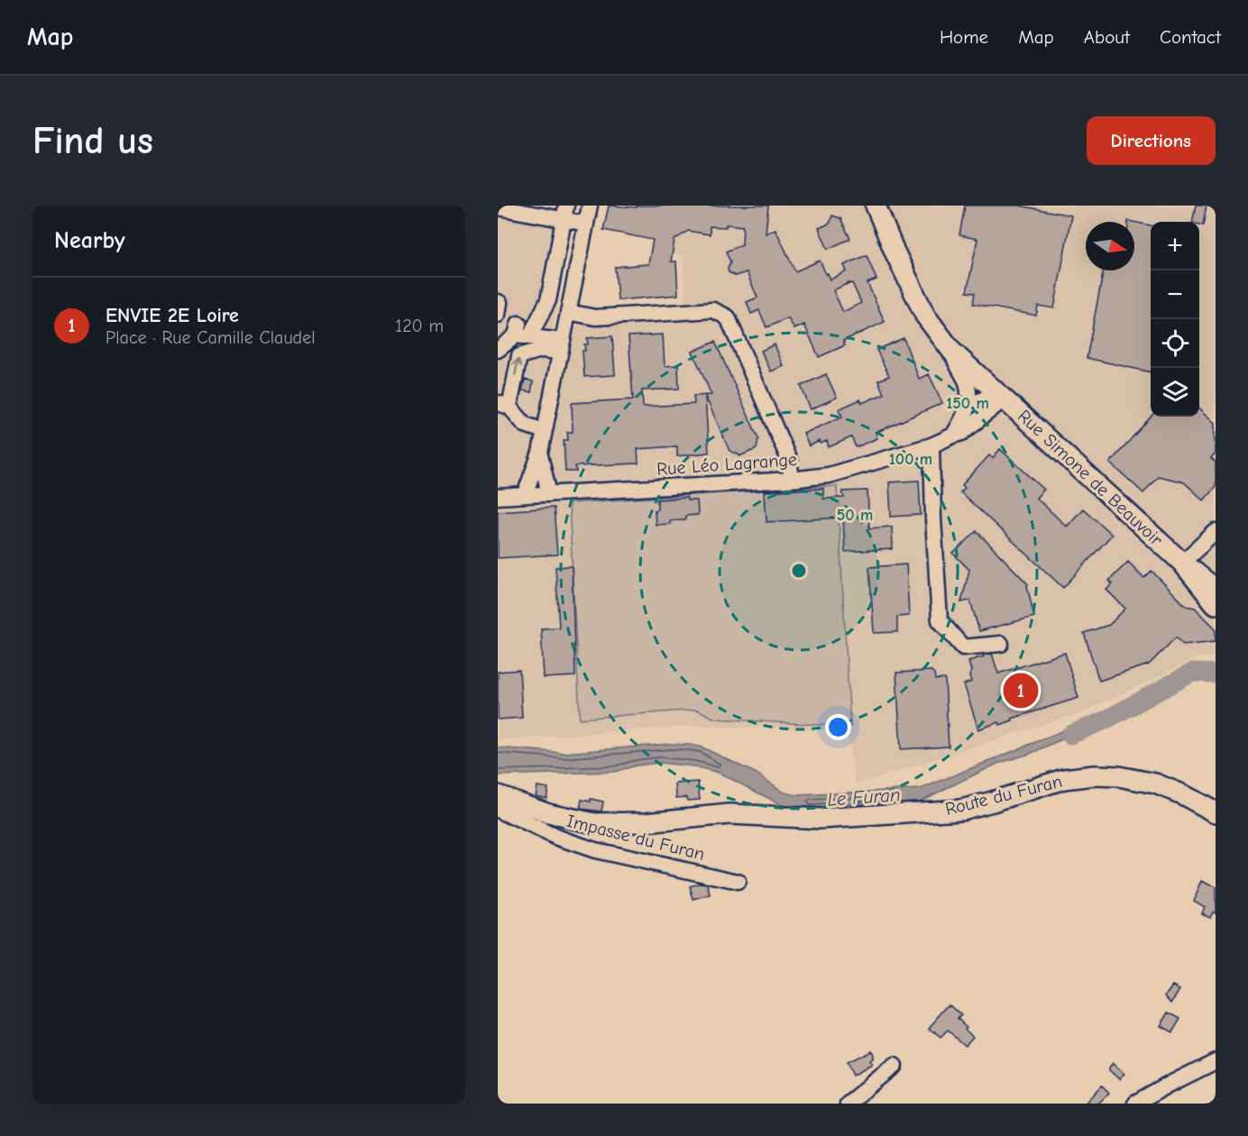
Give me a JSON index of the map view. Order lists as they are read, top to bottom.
{
  "streets": {
    "main road": ["Rue Simone de Beauvoir", "Route du Furan"],
    "street": ["Rue Léo Lagrange", "Impasse du Furan"]
  },
  "crossings": [
    ["Rue Léo Lagrange", "Rue Simone de Beauvoir"]
  ],
  "water": ["Le Furan"],
  "north": "right",
  "page": {
    "header": "Map",
    "nav": [
      "Home",
      "Map",
      "About",
      "Contact"
    ],
    "buttons": "Directions",
    "title": "Find us",
    "heading": "Nearby",
    "map_buttons": ["+", "−"],
    "list": [
      {
        "mark": "1",
        "name": "ENVIE 2E Loire",
        "note": "Place · Rue Camille Claudel",
        "value": "120 m"
      }
    ],
    "pins": "1"
  },
  "rings": ["150 m", "100 m", "50 m"]
}
